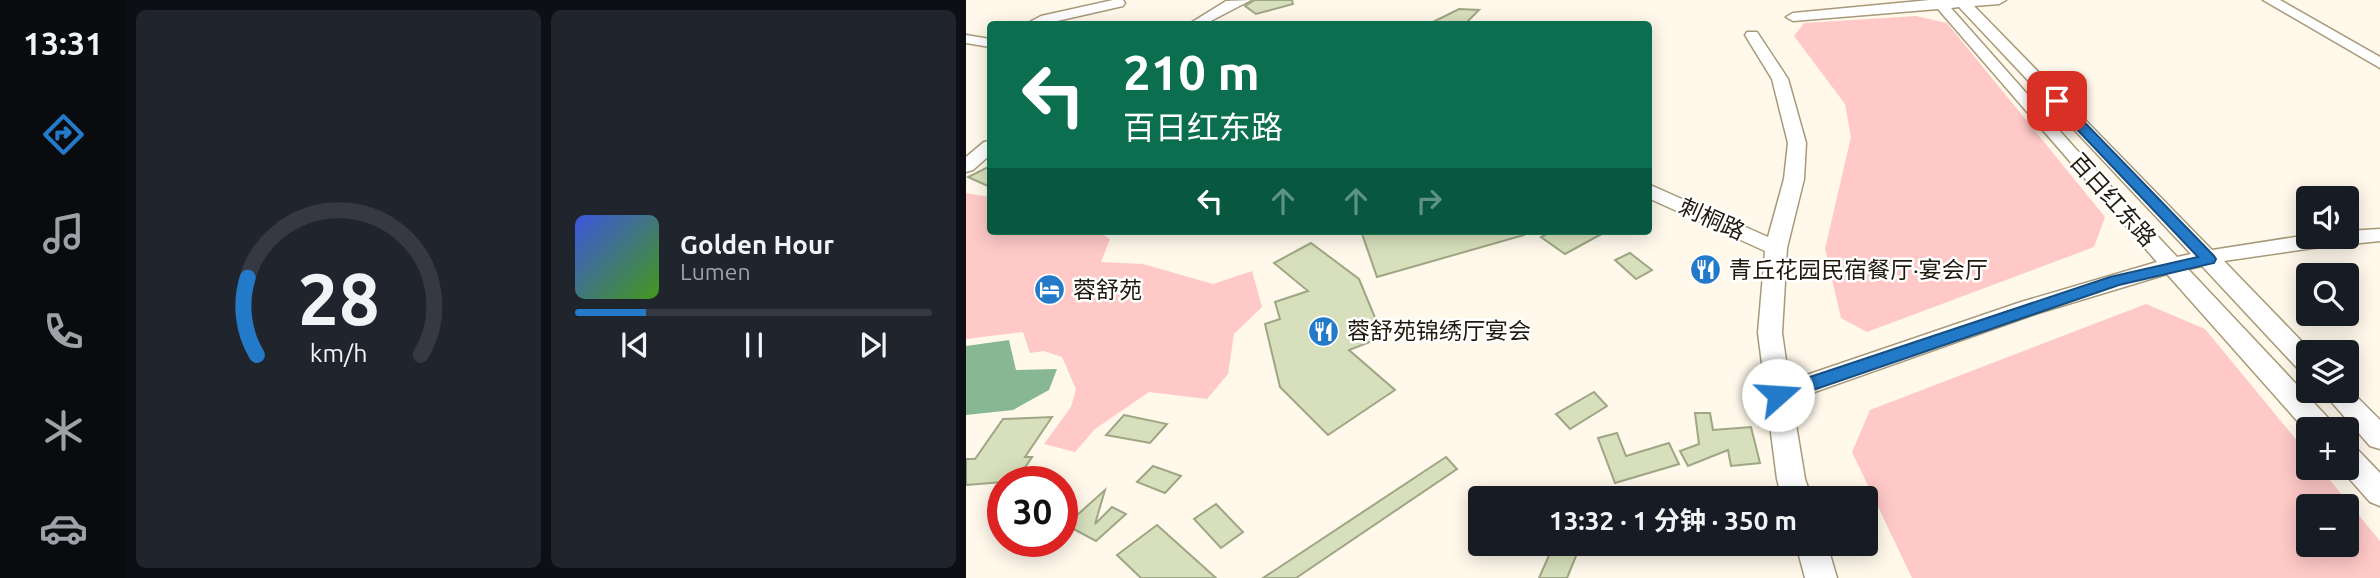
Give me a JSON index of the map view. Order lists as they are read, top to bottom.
{
  "streets": {
    "street": ["百日红东路", "刺桐路"]
  },
  "places": {
    "restaurant": ["青丘花园民宿餐厅·宴会厅", "蓉舒苑锦绣厅宴会"],
    "hotel": ["蓉舒苑"]
  },
  "page": {
    "tabs": "13:31",
    "turn": ["210 m", "百日红东路"],
    "map_buttons": ["+", "−"],
    "song": ["Golden Hour", "Lumen"],
    "limit": "30",
    "trip": "13:32 · 1 分钟 · 350 m",
    "gauge": ["28", "km/h"]
  }
}
